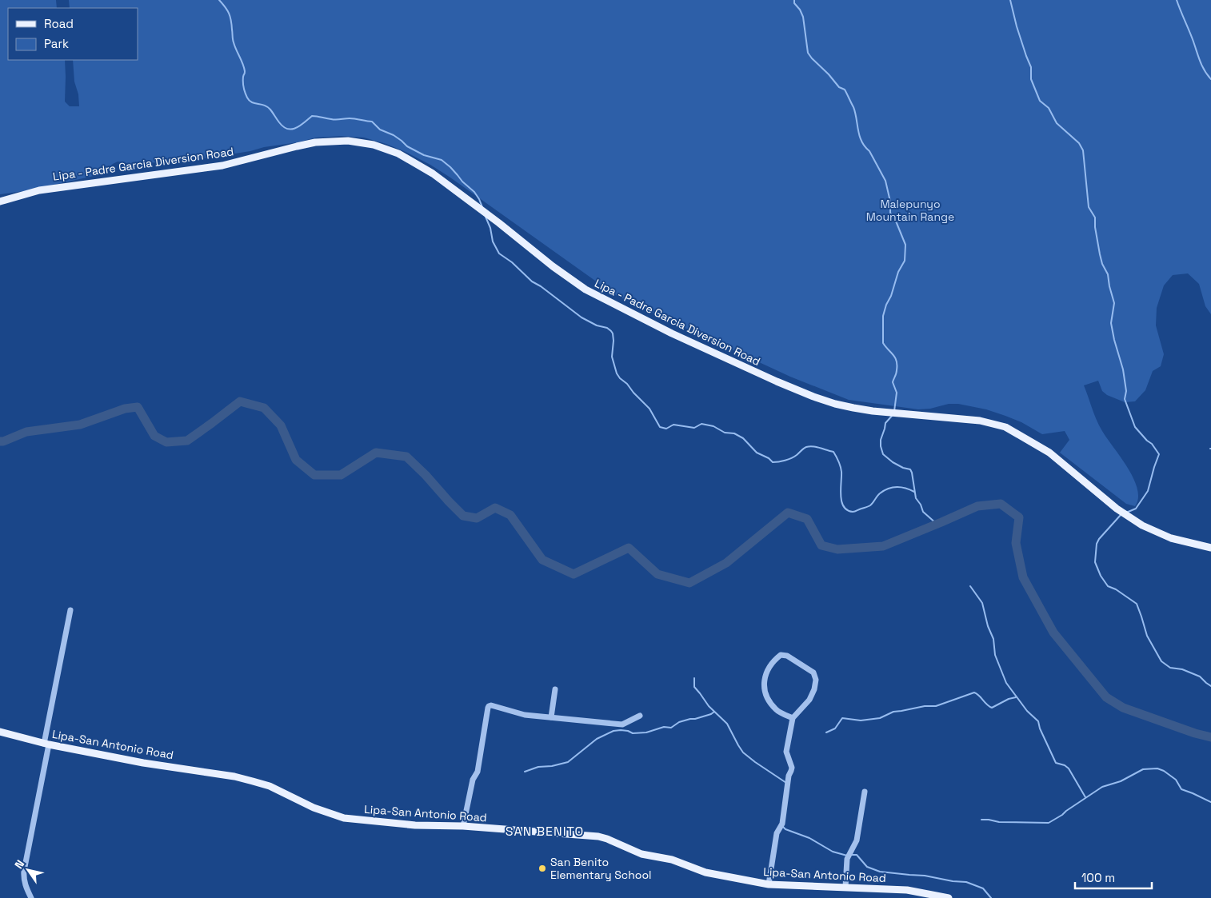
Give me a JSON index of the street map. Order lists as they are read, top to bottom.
{
  "streets": {
    "main road": ["Lipa - Padre Garcia Diversion Road", "Lipa-San Antonio Road"]
  },
  "districts": ["SAN BENITO"],
  "parks": ["Malepunyo Mountain Range"],
  "places": ["San Benito Elementary School"],
  "legend": ["Road", "Park"],
  "scale_bar": "100 m",
  "north": "top left"
}
